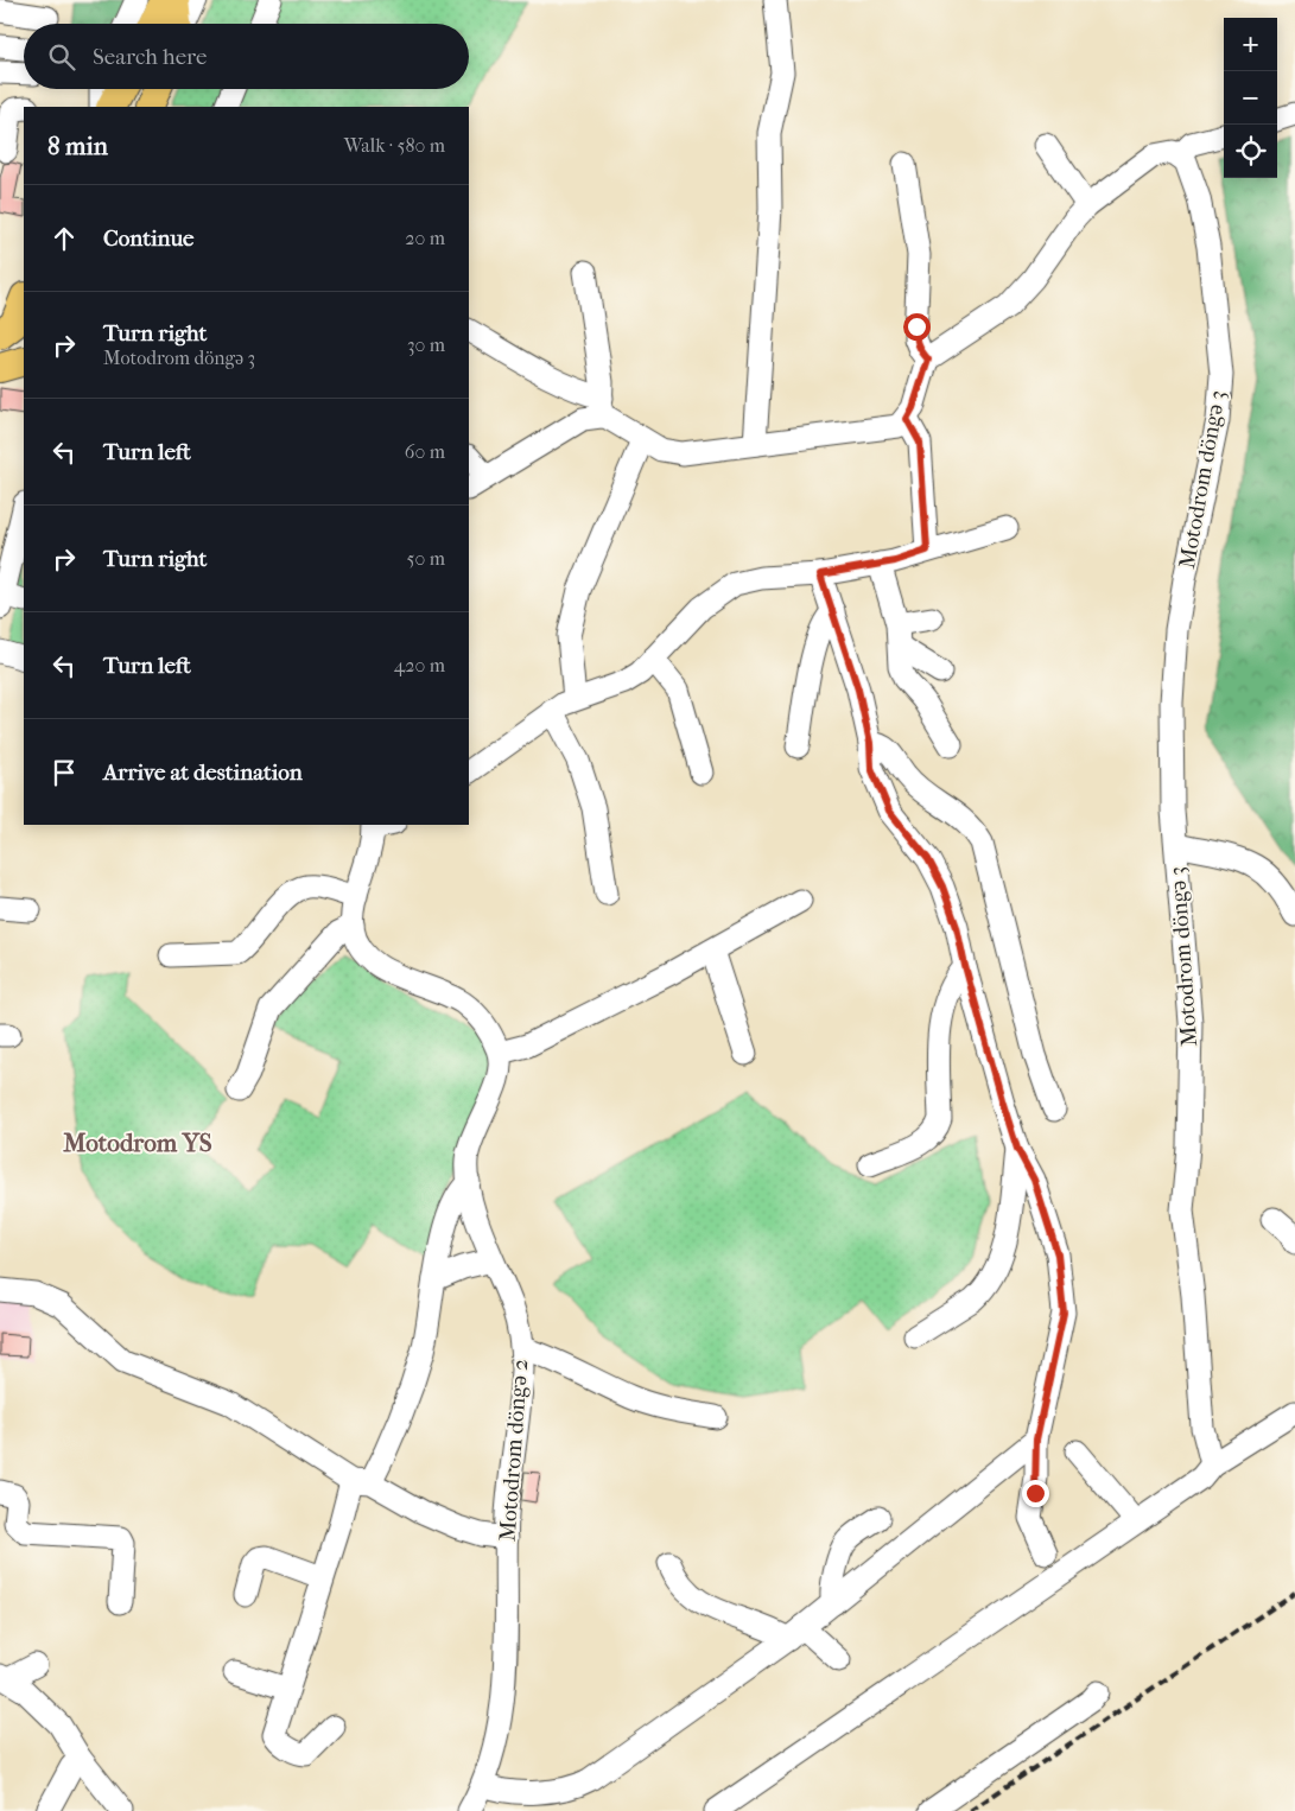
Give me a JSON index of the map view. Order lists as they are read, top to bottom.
{
  "streets": {
    "street": ["Motodrom döngə 3", "Motodrom döngə 2"]
  },
  "districts": ["Motodrom YS"],
  "page": {
    "map_buttons": ["+", "−"],
    "search": "Search here",
    "heading": ["8 min", "Walk · 580 m"],
    "list": [
      ["Continue", "20 m"],
      ["Turn right", "Motodrom döngə 3", "30 m"],
      ["Turn left", "60 m"],
      ["Turn right", "50 m"],
      ["Turn left", "420 m"],
      "Arrive at destination"
    ]
  }
}
